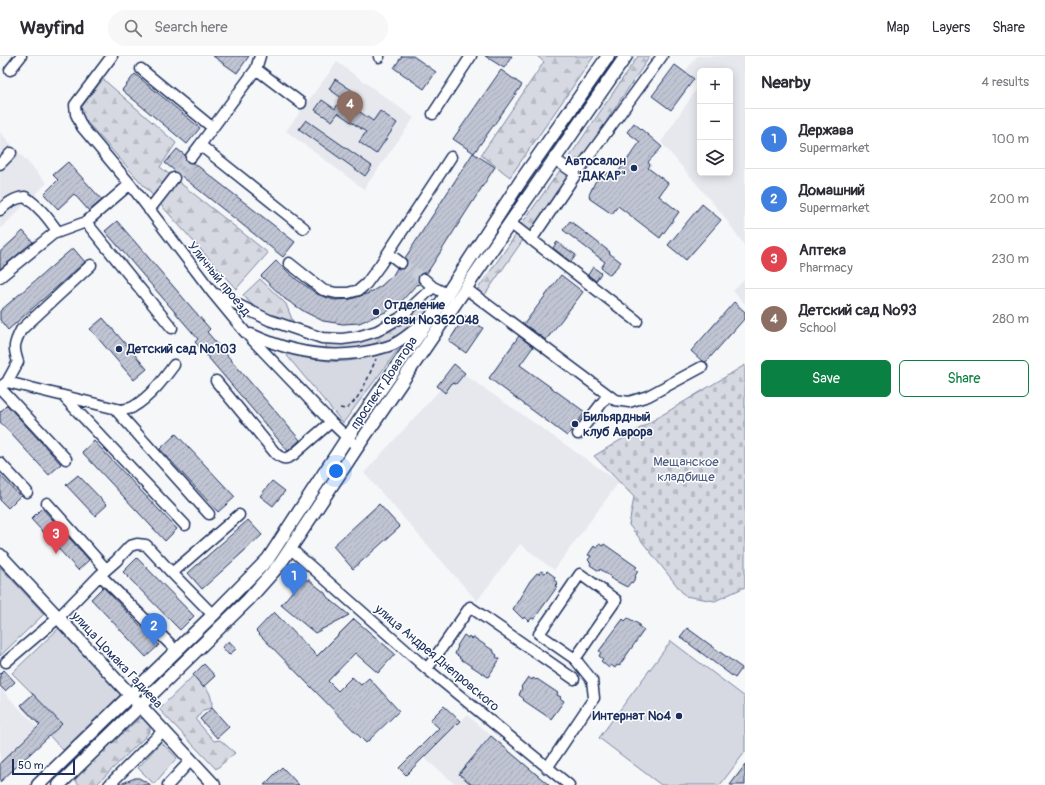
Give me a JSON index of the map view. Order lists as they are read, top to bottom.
{
  "streets": {
    "main road": ["проспект Доватора", "улица Цомака Гадиева"],
    "street": ["Уличный проезд", "улица Андрея Днепровского"]
  },
  "crossings": [
    ["Уличный проезд", "проспект Доватора"],
    ["проспект Доватора", "улица Андрея Днепровского"],
    ["проспект Доватора", "улица Цомака Гадиева"]
  ],
  "parks": ["Мещанское кладбище"],
  "places": [
    "Автосалон \"ДАКАР\"",
    "Отделение связи №362048",
    "Детский сад №103",
    "Бильярдный клуб Аврора",
    "Интернат №4"
  ],
  "scale_bar": "50 m",
  "page": {
    "header": "Wayfind",
    "search": "Search here",
    "nav": ["Map", "Layers", "Share"],
    "heading": ["Nearby", "4 results"],
    "map_buttons": ["+", "−"],
    "pins": [
      "4",
      "3",
      "1",
      "2"
    ],
    "list": [
      {
        "mark": "1",
        "name": "Держава",
        "note": "Supermarket",
        "value": "100 m"
      },
      {
        "mark": "2",
        "name": "Домашний",
        "note": "Supermarket",
        "value": "200 m"
      },
      {
        "mark": "3",
        "name": "Аптека",
        "note": "Pharmacy",
        "value": "230 m"
      },
      {
        "mark": "4",
        "name": "Детский сад №93",
        "note": "School",
        "value": "280 m"
      }
    ],
    "buttons": ["Save", "Share"],
    "scale": "50 m"
  }
}
